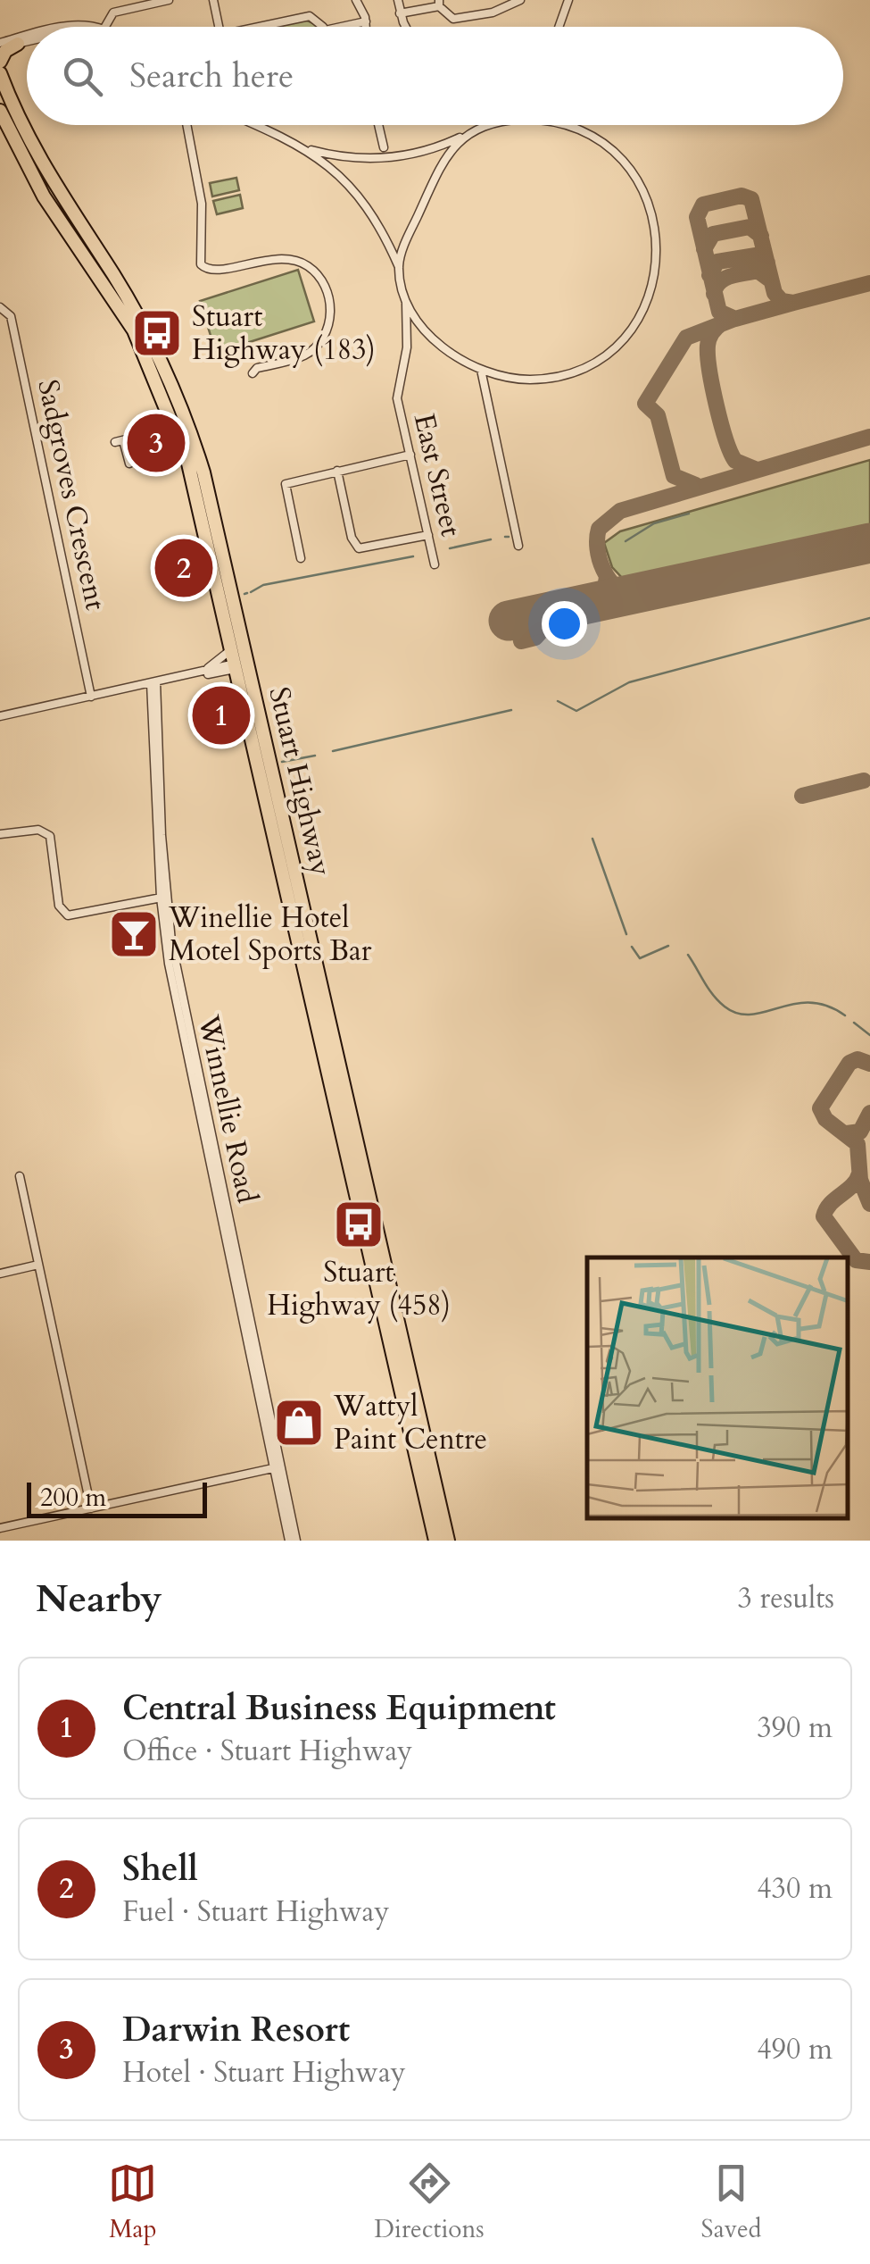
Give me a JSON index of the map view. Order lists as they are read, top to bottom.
{
  "streets": {
    "highway": ["Stuart Highway"],
    "street": ["East Street", "Sadgroves Crescent", "Winnellie Road"]
  },
  "places": {
    "bus stop": ["Stuart Highway (183)", "Stuart Highway (458)"],
    "bar": ["Winellie Hotel Motel Sports Bar"],
    "shop": ["Wattyl Paint Centre"]
  },
  "scale_bar": "200 m",
  "page": {
    "search": "Search here",
    "pins": ["3", "2", "1"],
    "scale": "200 m",
    "heading": ["Nearby", "3 results"],
    "list": [
      {
        "mark": "1",
        "name": "Central Business Equipment",
        "note": "Office · Stuart Highway",
        "value": "390 m"
      },
      {
        "mark": "2",
        "name": "Shell",
        "note": "Fuel · Stuart Highway",
        "value": "430 m"
      },
      {
        "mark": "3",
        "name": "Darwin Resort",
        "note": "Hotel · Stuart Highway",
        "value": "490 m"
      }
    ],
    "nav": ["Map", "Directions", "Saved"]
  }
}
